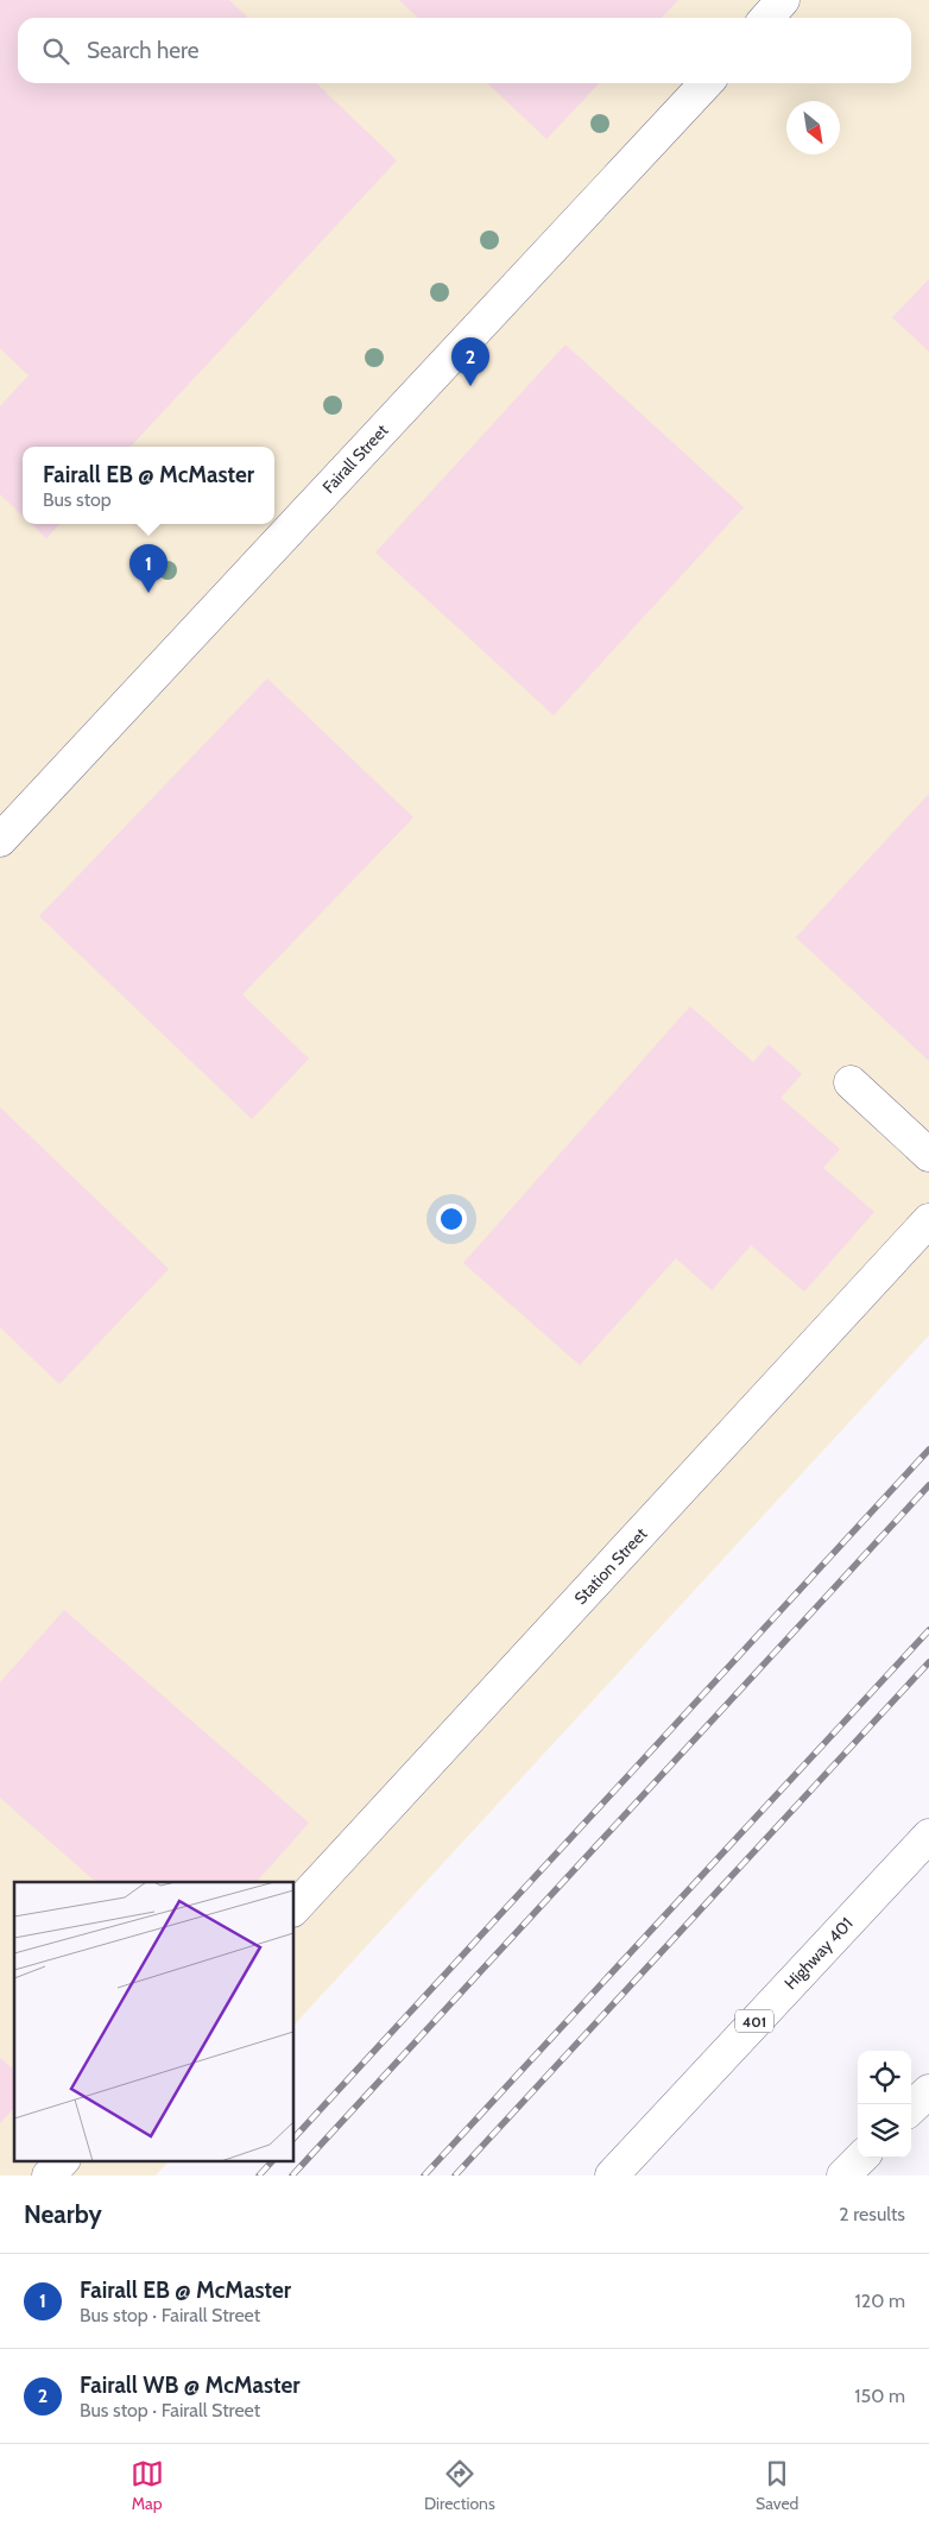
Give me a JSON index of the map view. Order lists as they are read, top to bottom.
{
  "streets": {
    "main road": [
      "Fairall Street",
      "Station Street",
      "Highway 401",
      "401"
    ]
  },
  "north": "bottom right",
  "page": {
    "search": "Search here",
    "pins": ["2", "1"],
    "popup": ["Fairall EB @ McMaster", "Bus stop"],
    "heading": ["Nearby", "2 results"],
    "list": [
      {
        "mark": "1",
        "name": "Fairall EB @ McMaster",
        "note": "Bus stop · Fairall Street",
        "value": "120 m"
      },
      {
        "mark": "2",
        "name": "Fairall WB @ McMaster",
        "note": "Bus stop · Fairall Street",
        "value": "150 m"
      }
    ],
    "nav": ["Map", "Directions", "Saved"]
  }
}
